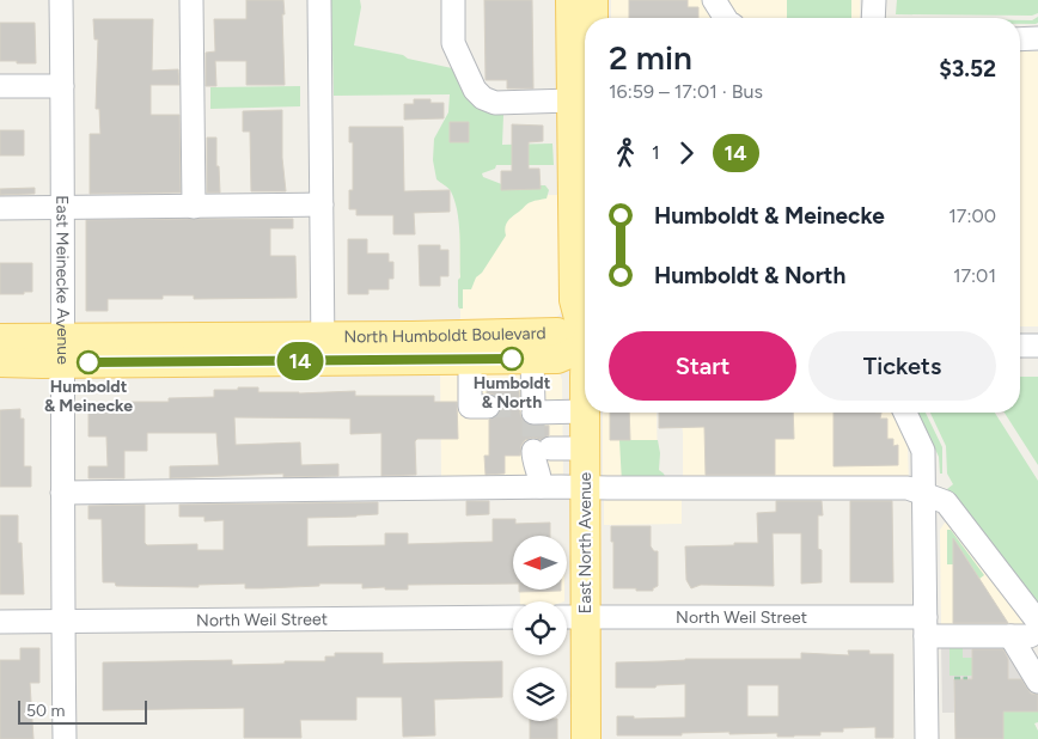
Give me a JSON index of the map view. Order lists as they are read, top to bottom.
{
  "streets": {
    "main road": ["North Humboldt Boulevard", "East North Avenue"],
    "street": ["East Meinecke Avenue", "North Weil Street"]
  },
  "crossings": [
    ["East Meinecke Avenue", "North Humboldt Boulevard"],
    ["East Meinecke Avenue", "North Weil Street"],
    ["East North Avenue", "North Weil Street"]
  ],
  "places": ["Humboldt & North", "Humboldt & Meinecke"],
  "lines": ["bus line 14"],
  "scale_bar": "50 m",
  "north": "left",
  "page": {
    "on_map": "14",
    "heading": ["2 min", "16:59 – 17:01 · Bus", "$3.52"],
    "legs": ["1", "14"],
    "list": [
      {
        "name": "Humboldt & Meinecke",
        "value": "17:00"
      },
      {
        "name": "Humboldt & North",
        "value": "17:01"
      }
    ],
    "buttons": ["Start", "Tickets"],
    "scale": "50 m"
  }
}
